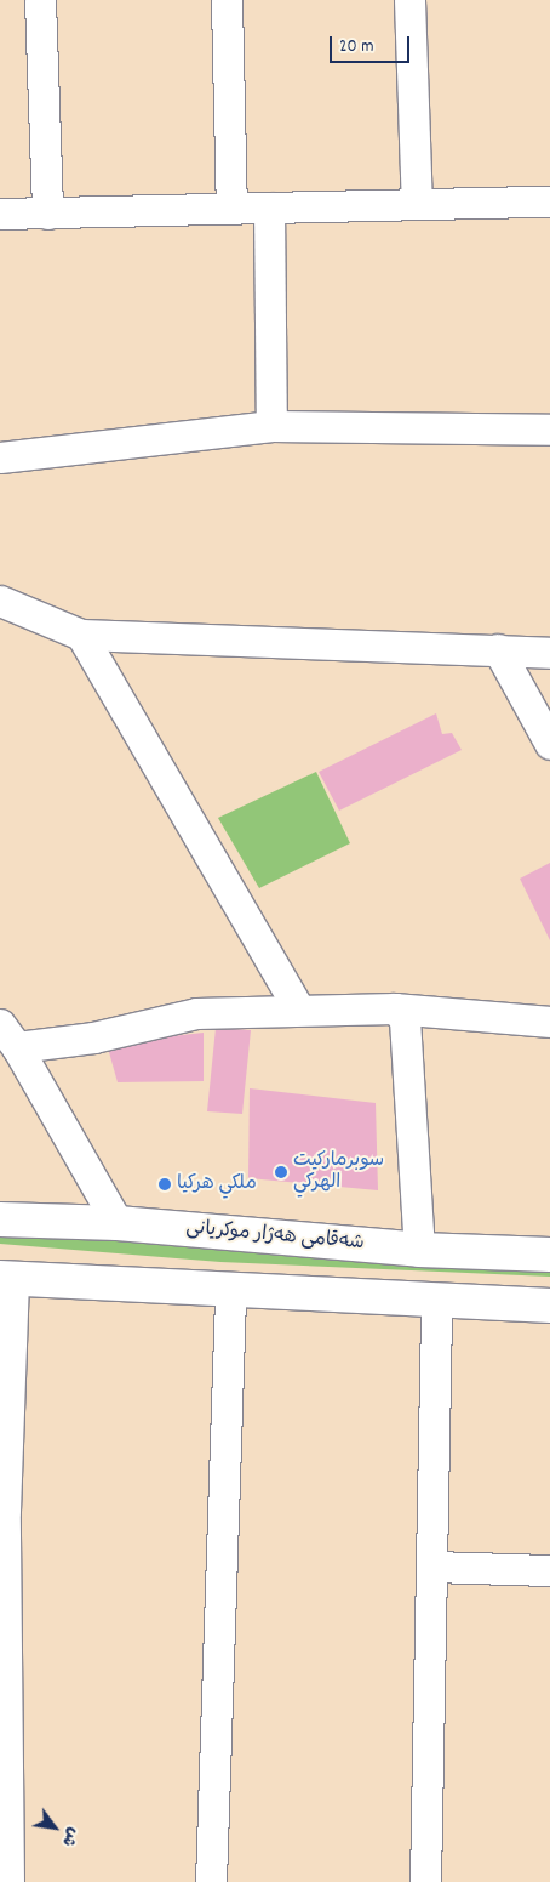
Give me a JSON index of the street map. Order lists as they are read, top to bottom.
{
  "streets": {
    "highway": ["شەقامی ھەژار موکریانی"]
  },
  "places": ["سوبرماركيت الهركي", "ملكي هركيا"],
  "scale_bar": "20 m",
  "north": "bottom right"
}
